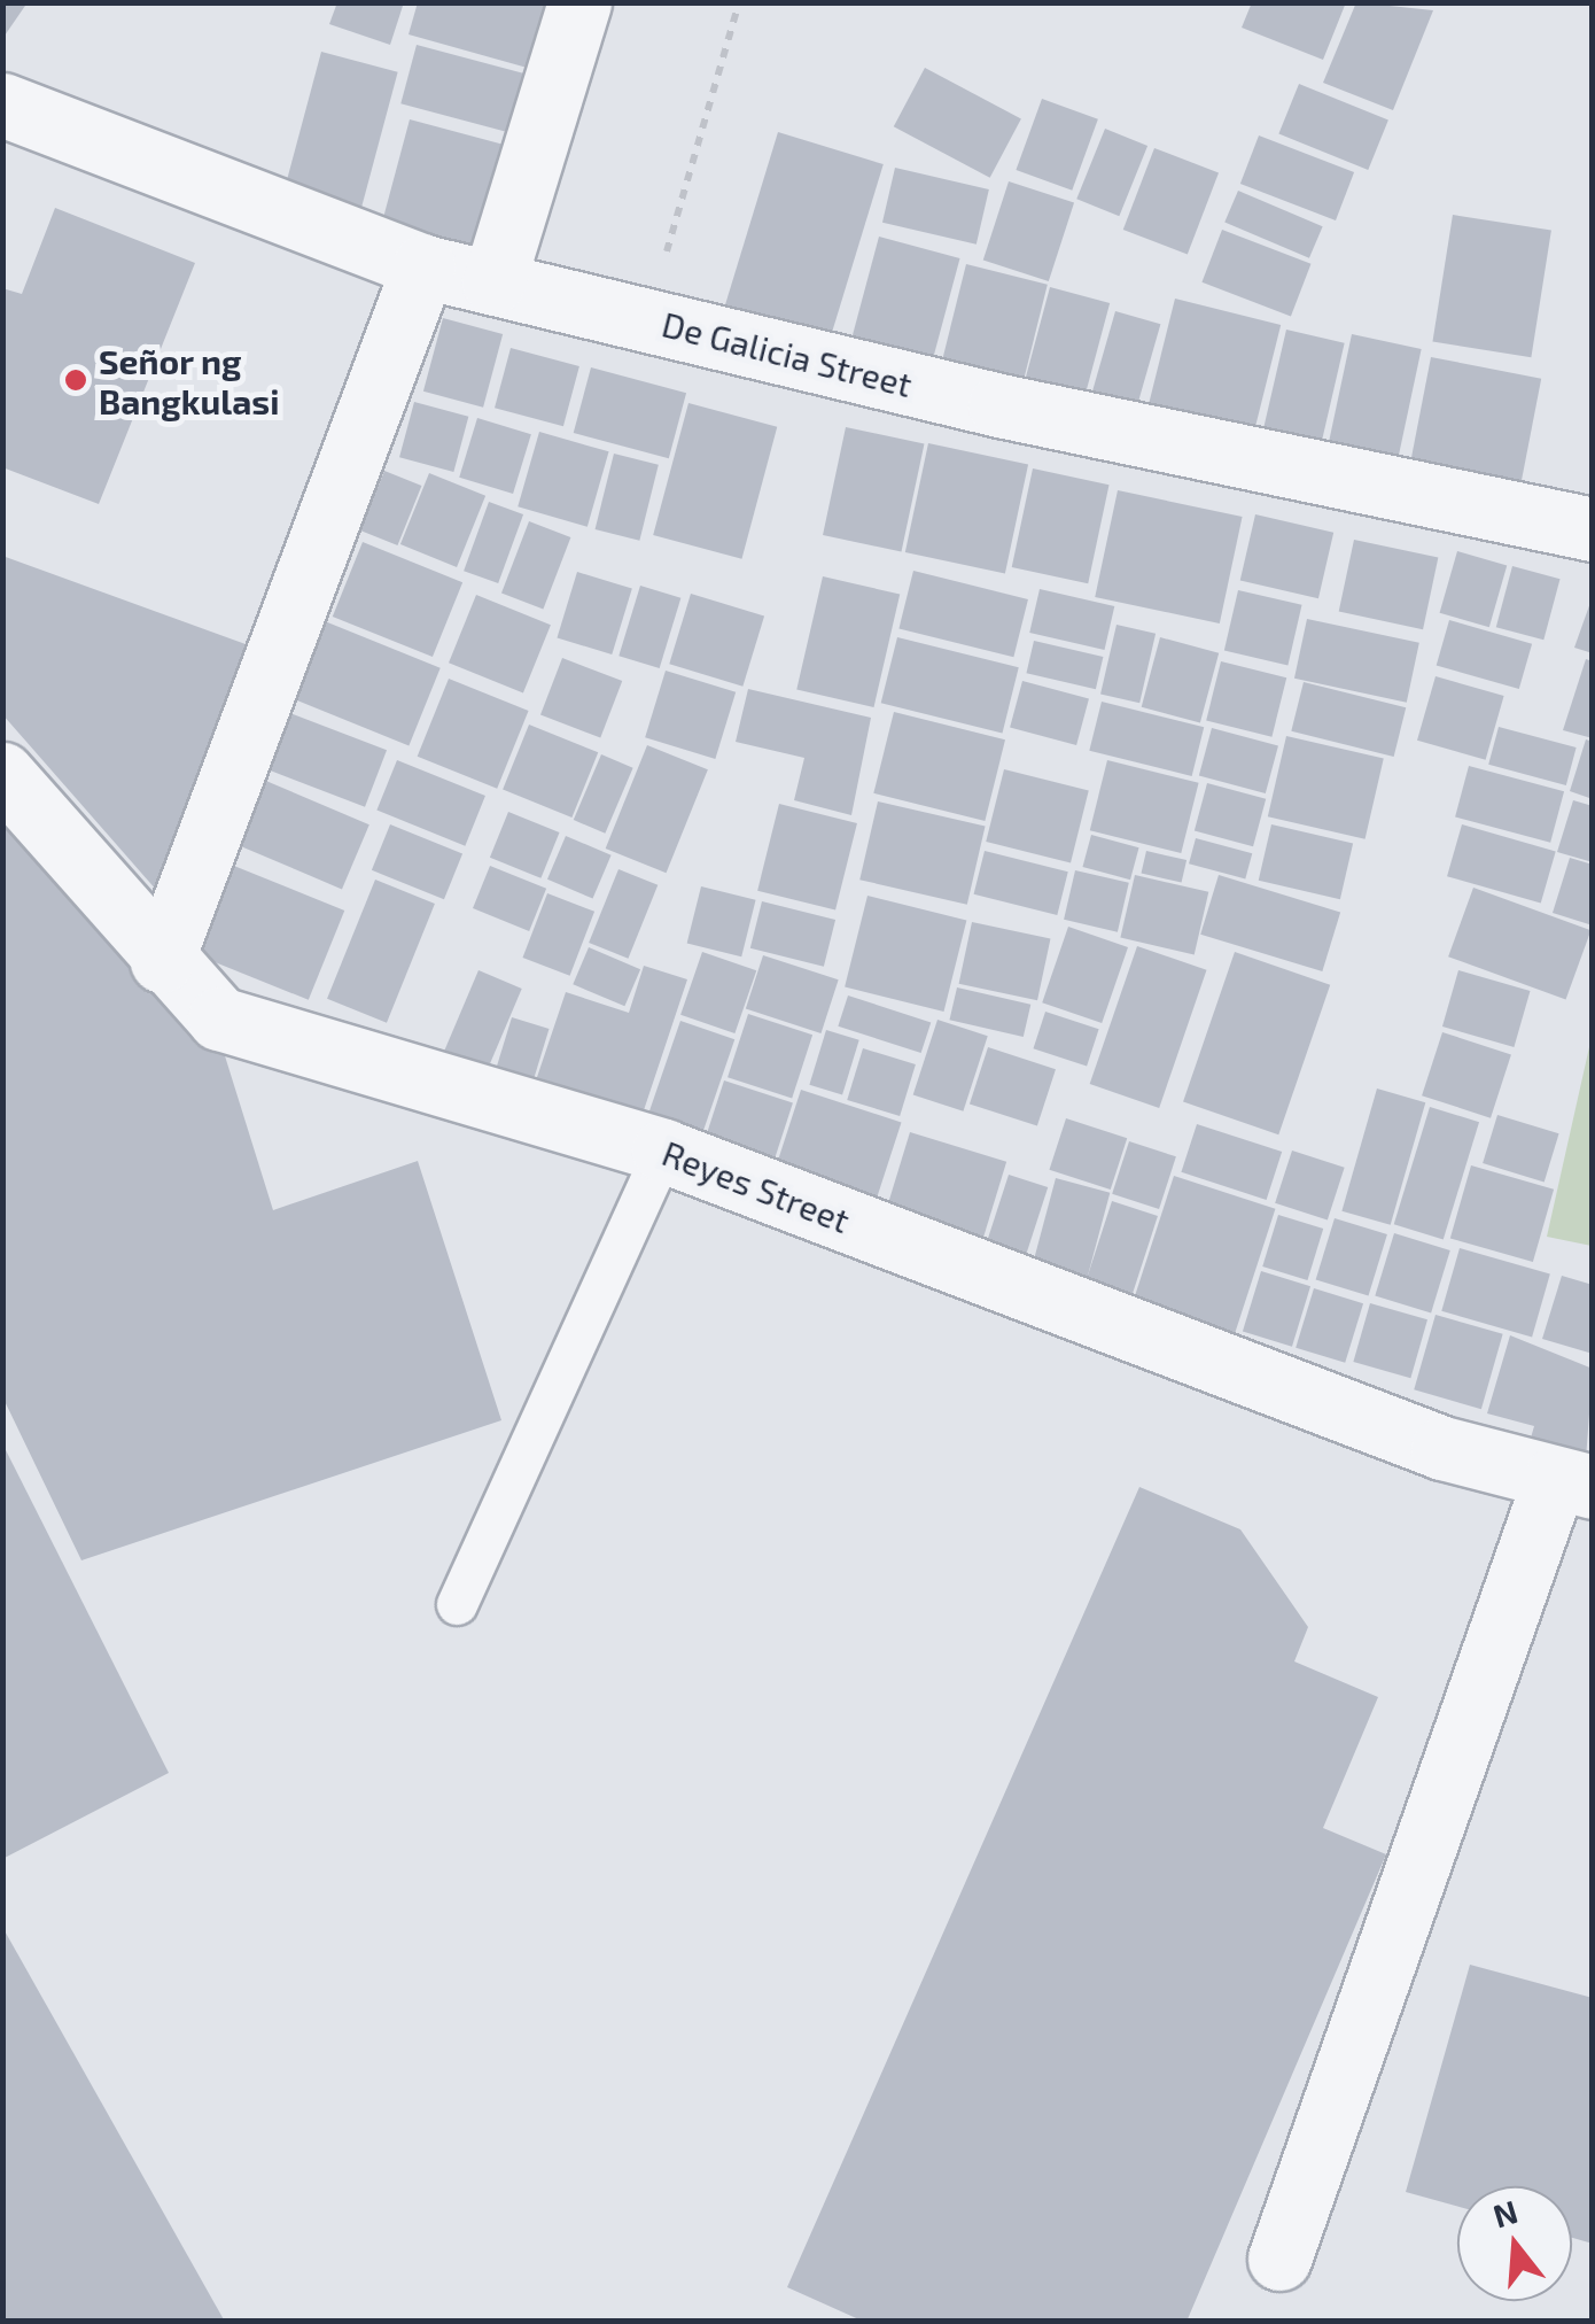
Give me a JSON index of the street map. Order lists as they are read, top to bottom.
{
  "streets": {
    "street": ["De Galicia Street", "Reyes Street"]
  },
  "places": ["Señor ng Bangkulasi"],
  "north": "top"
}
